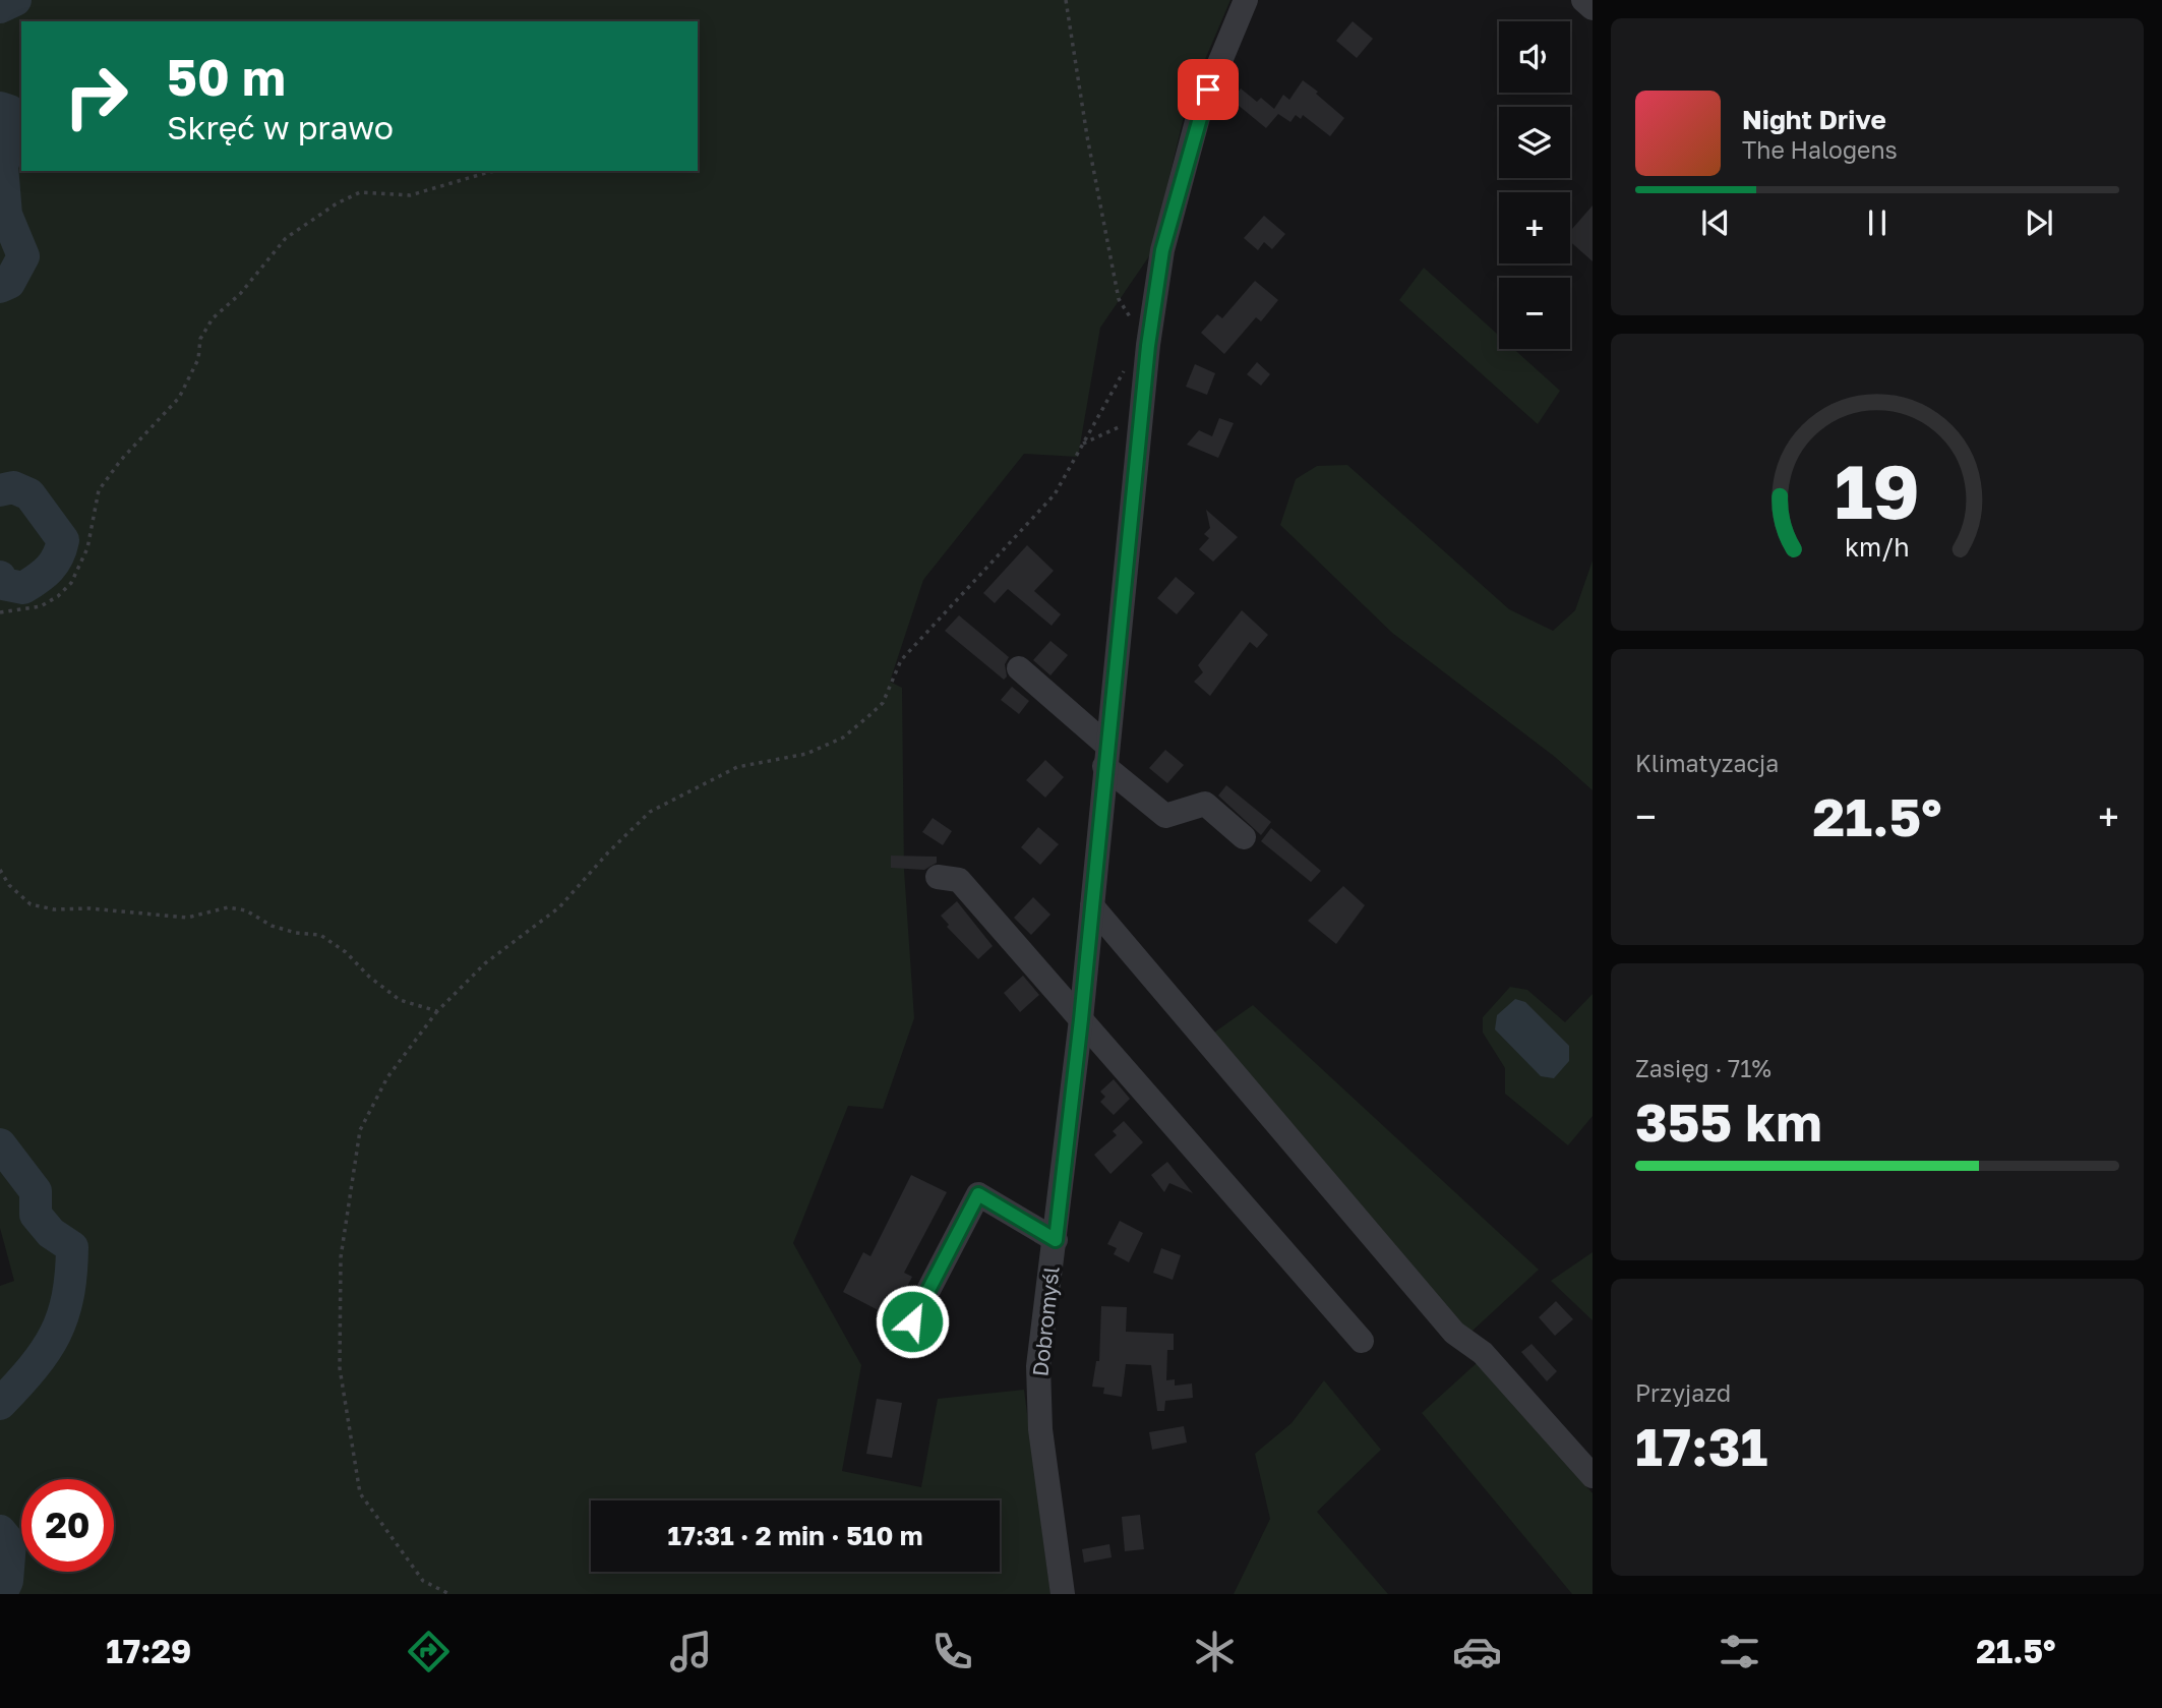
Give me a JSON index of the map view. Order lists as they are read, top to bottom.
{
  "streets": {
    "street": ["Dobromyśl"]
  },
  "page": {
    "map_buttons": ["+", "−"],
    "turn": ["50 m", "Skręć w prawo"],
    "song": ["Night Drive", "The Halogens"],
    "tile": [
      "Klimatyzacja",
      ["Zasięg · 71%", "355 km"],
      ["Przyjazd", "17:31"]
    ],
    "heat": ["−", "21.5°", "+"],
    "limit": "20",
    "trip": "17:31 · 2 min · 510 m",
    "tabs": ["17:29", "21.5°"],
    "gauge": ["19", "km/h"]
  }
}
